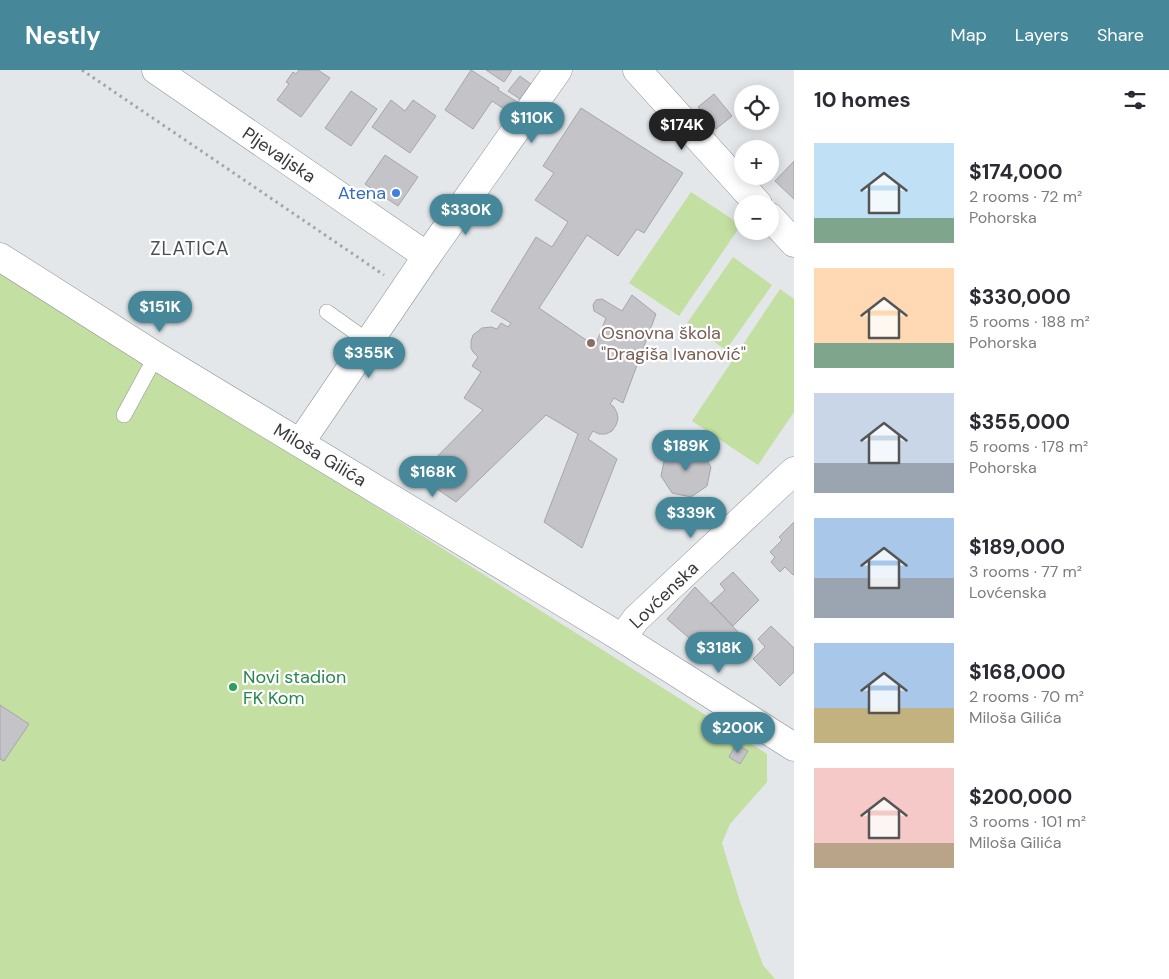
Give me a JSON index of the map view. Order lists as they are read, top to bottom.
{
  "streets": {
    "street": ["Pljevaljska", "Miloša Gilića", "Lovćenska"]
  },
  "crossings": [
    ["Miloša Gilića", "Lovćenska"]
  ],
  "districts": ["ZLATICA"],
  "places": ["Atena", "Osnovna škola \"Dragiša Ivanović\"", "Novi stadion FK Kom"],
  "page": {
    "header": "Nestly",
    "nav": ["Map", "Layers", "Share"],
    "heading": "10 homes",
    "map_buttons": ["+", "−"],
    "price": [
      "$110K",
      "$174K",
      "$330K",
      "$151K",
      "$355K",
      "$189K",
      "$168K",
      "$339K",
      "$318K",
      "$200K"
    ],
    "list": [
      {
        "name": "$174,000",
        "note": "2 rooms · 72 m² · Pohorska"
      },
      {
        "name": "$330,000",
        "note": "5 rooms · 188 m² · Pohorska"
      },
      {
        "name": "$355,000",
        "note": "5 rooms · 178 m² · Pohorska"
      },
      {
        "name": "$189,000",
        "note": "3 rooms · 77 m² · Lovćenska"
      },
      {
        "name": "$168,000",
        "note": "2 rooms · 70 m² · Miloša Gilića"
      },
      {
        "name": "$200,000",
        "note": "3 rooms · 101 m² · Miloša Gilića"
      }
    ]
  }
}
